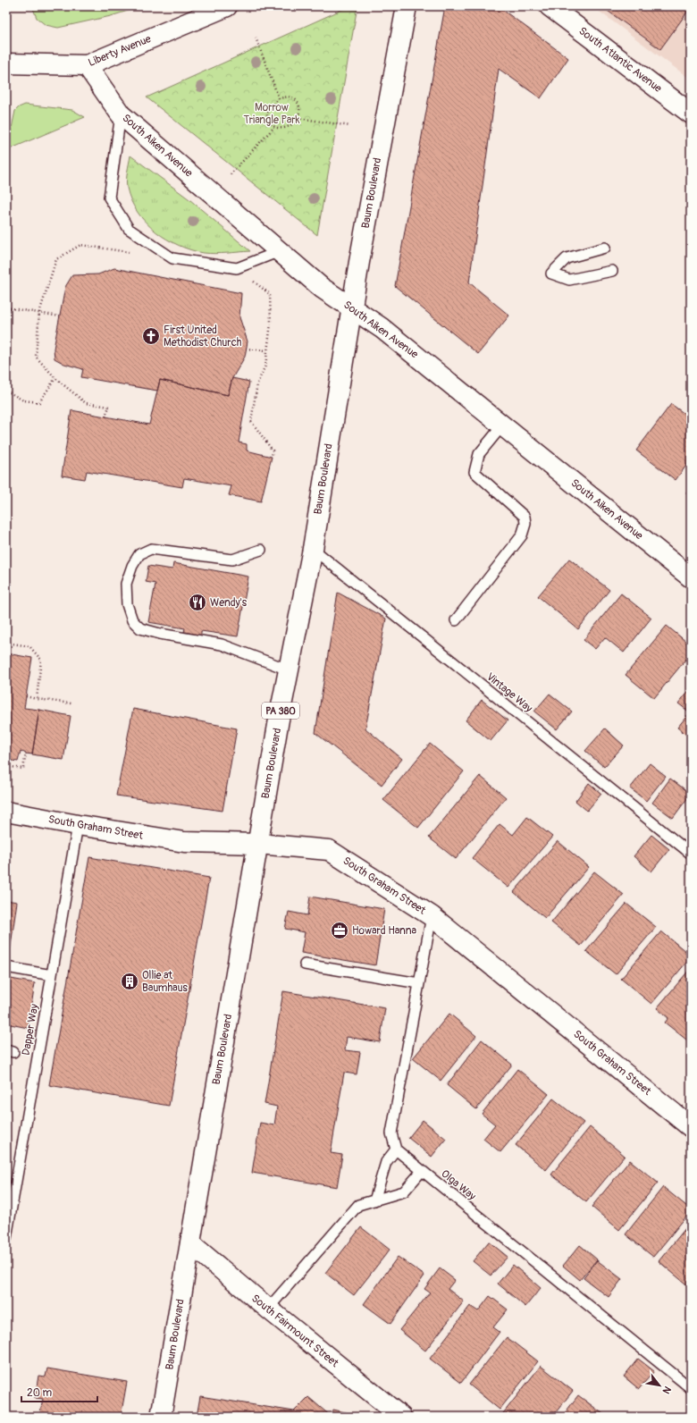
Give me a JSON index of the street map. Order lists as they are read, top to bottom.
{
  "streets": {
    "street": [
      "Liberty Avenue",
      "South Atlantic Avenue",
      "South Aiken Avenue",
      "Baum Boulevard",
      "PA 380",
      "South Graham Street",
      "South Fairmount Street"
    ],
    "lane": ["Vintage Way", "Dapper Way", "Olga Way"]
  },
  "crossings": [
    ["Liberty Avenue", "South Aiken Avenue"],
    ["South Aiken Avenue", "Baum Boulevard"],
    ["Baum Boulevard", "Vintage Way"],
    ["Baum Boulevard", "South Graham Street"],
    ["Baum Boulevard", "South Fairmount Street"],
    ["South Graham Street", "Dapper Way"]
  ],
  "parks": ["Morrow Triangle Park"],
  "places": {
    "church": ["First United Methodist Church"],
    "restaurant": ["Wendy's"],
    "office": ["Howard Hanna"],
    "building": ["Ollie at Baumhaus"]
  },
  "scale_bar": "20 m",
  "north": "bottom right"
}
